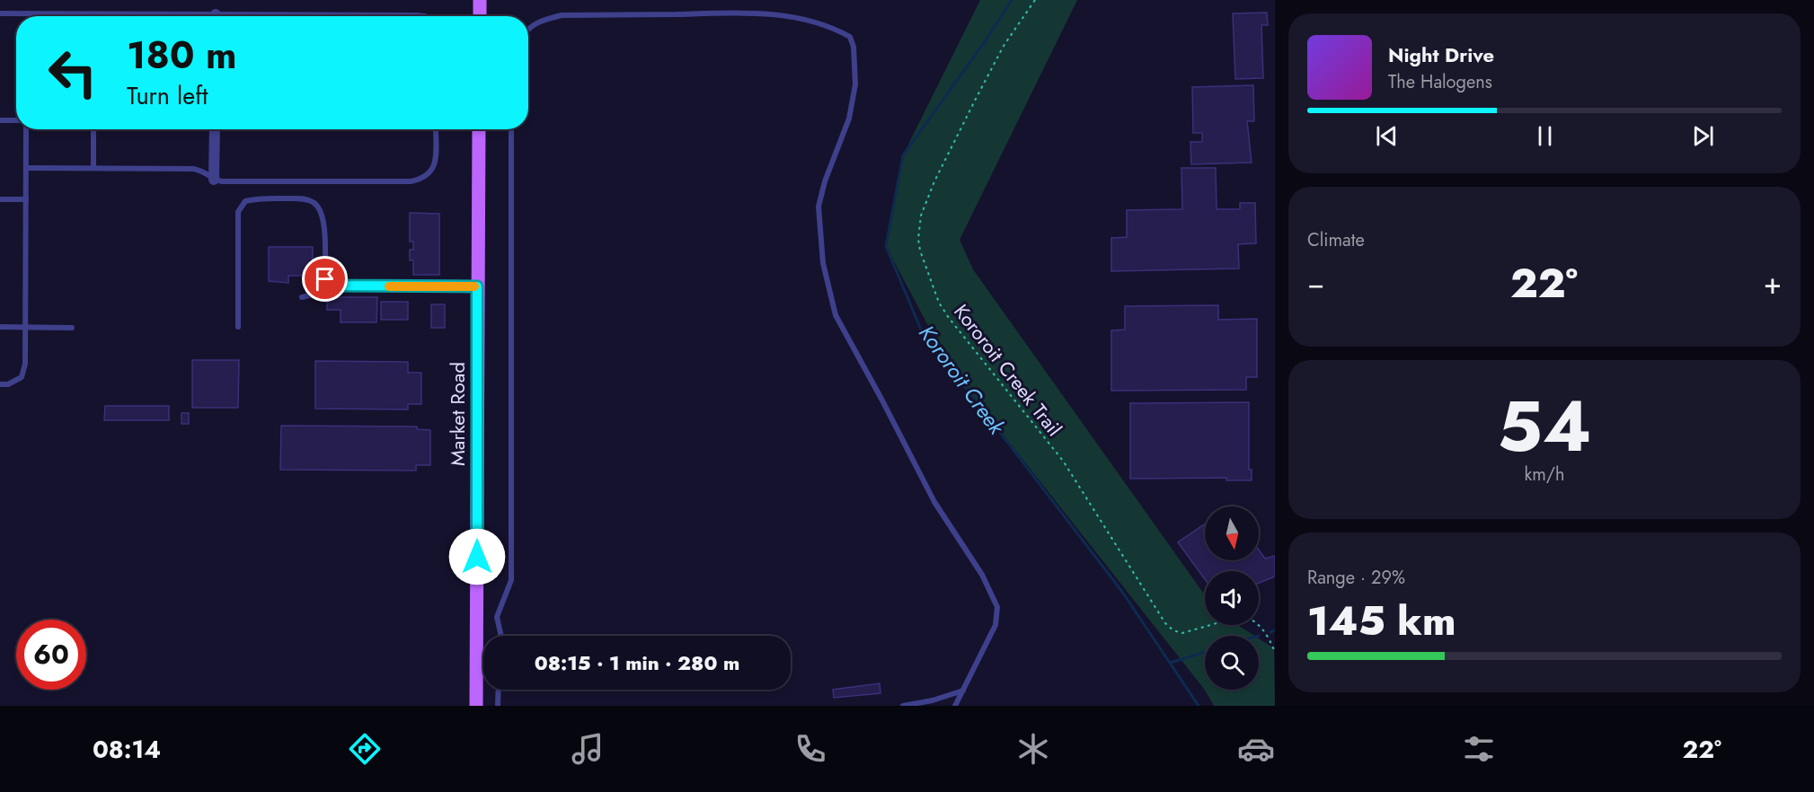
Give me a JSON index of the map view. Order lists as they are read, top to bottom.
{
  "streets": {
    "main road": ["Market Road"],
    "path": ["Kororoit Creek Trail"]
  },
  "water": ["Kororoit Creek"],
  "north": "bottom",
  "page": {
    "turn": ["180 m", "Turn left"],
    "song": ["Night Drive", "The Halogens"],
    "tile": [
      "Climate",
      ["54", "km/h"],
      ["Range · 29%", "145 km"]
    ],
    "heat": ["−", "22°", "+"],
    "limit": "60",
    "trip": "08:15 · 1 min · 280 m",
    "tabs": ["08:14", "22°"]
  }
}
